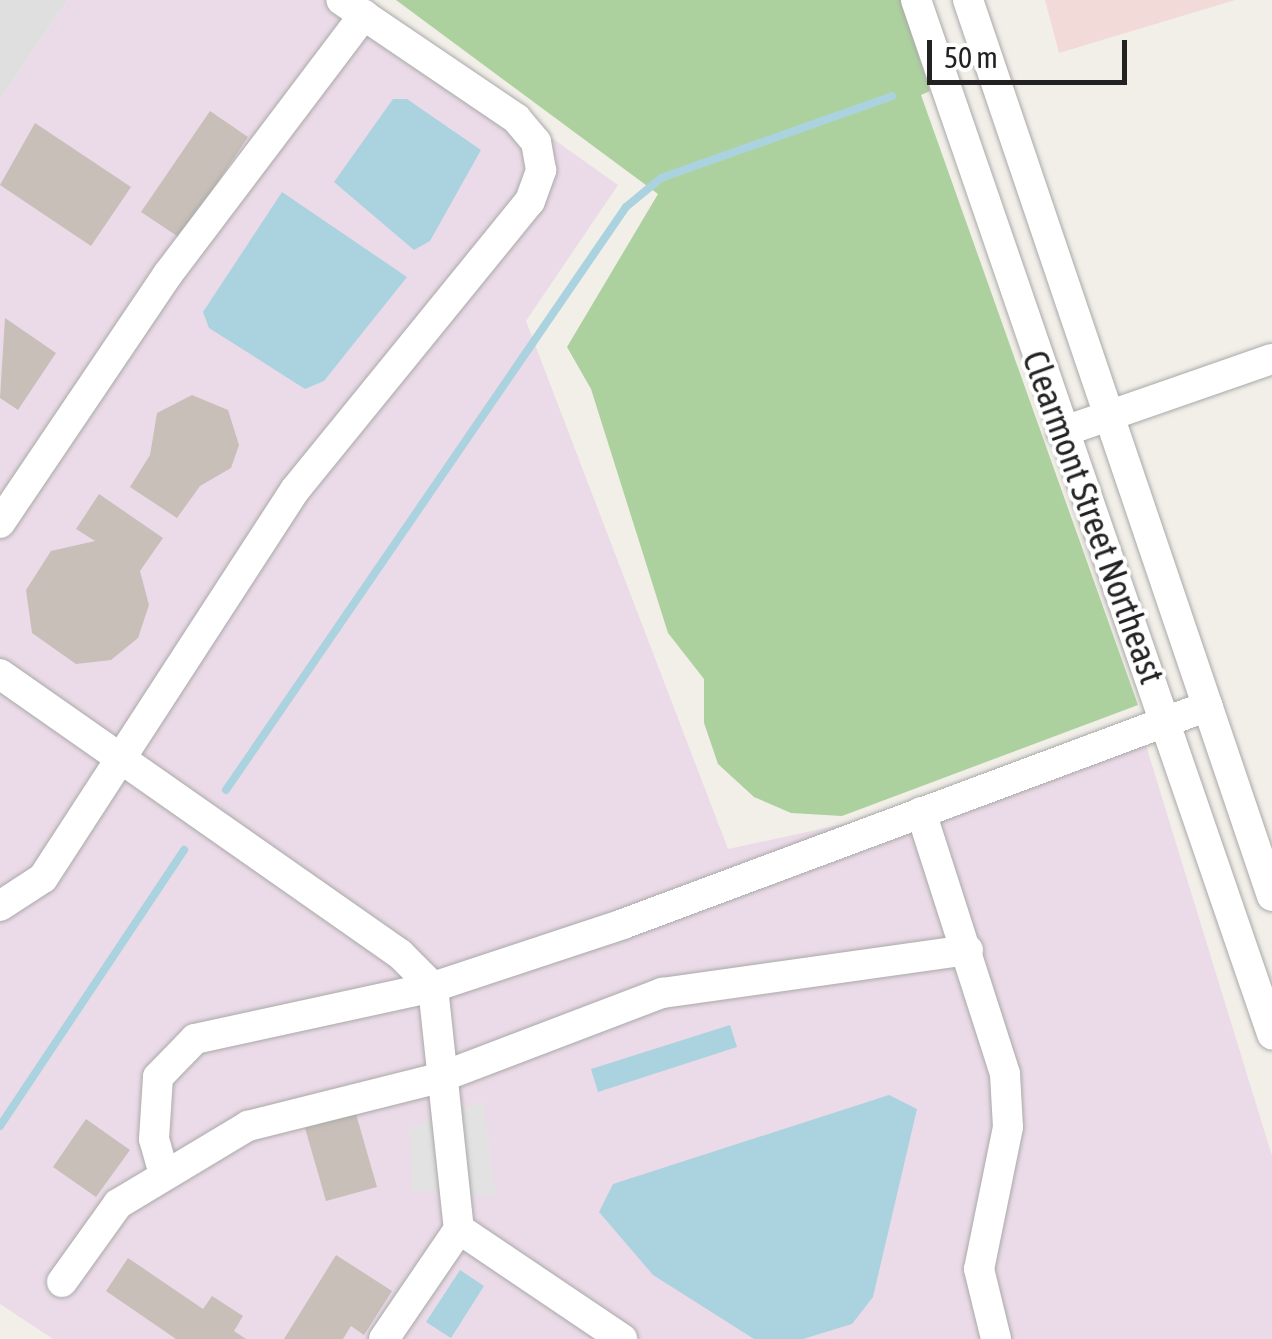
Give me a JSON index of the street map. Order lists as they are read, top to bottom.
{
  "streets": {
    "street": ["Clearmont Street Northeast"]
  },
  "scale_bar": "50 m"
}
